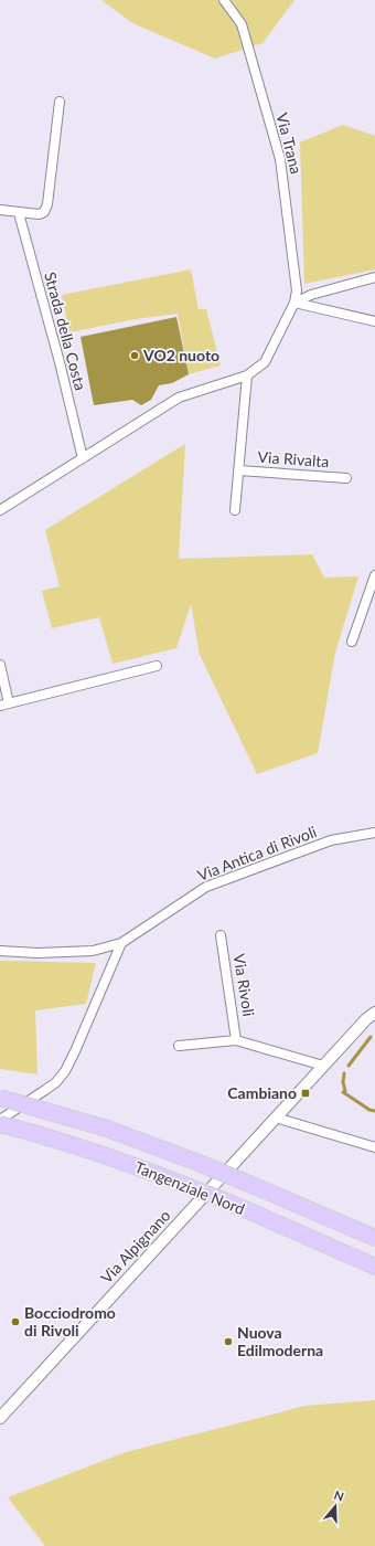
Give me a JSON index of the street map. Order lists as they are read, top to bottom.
{
  "streets": {
    "highway": ["Tangenziale Nord"],
    "street": [
      "Via Trana",
      "Strada della Costa",
      "Via Rivalta",
      "Via Antica di Rivoli",
      "Via Rivoli",
      "Via Alpignano"
    ]
  },
  "crossings": [
    ["Via Rivoli", "Via Alpignano"]
  ],
  "places": {
    "other": ["VO2 nuoto", "Bocciodromo di Rivoli", "Nuova Edilmoderna"],
    "transit": ["Cambiano"]
  },
  "north": "top"
}
